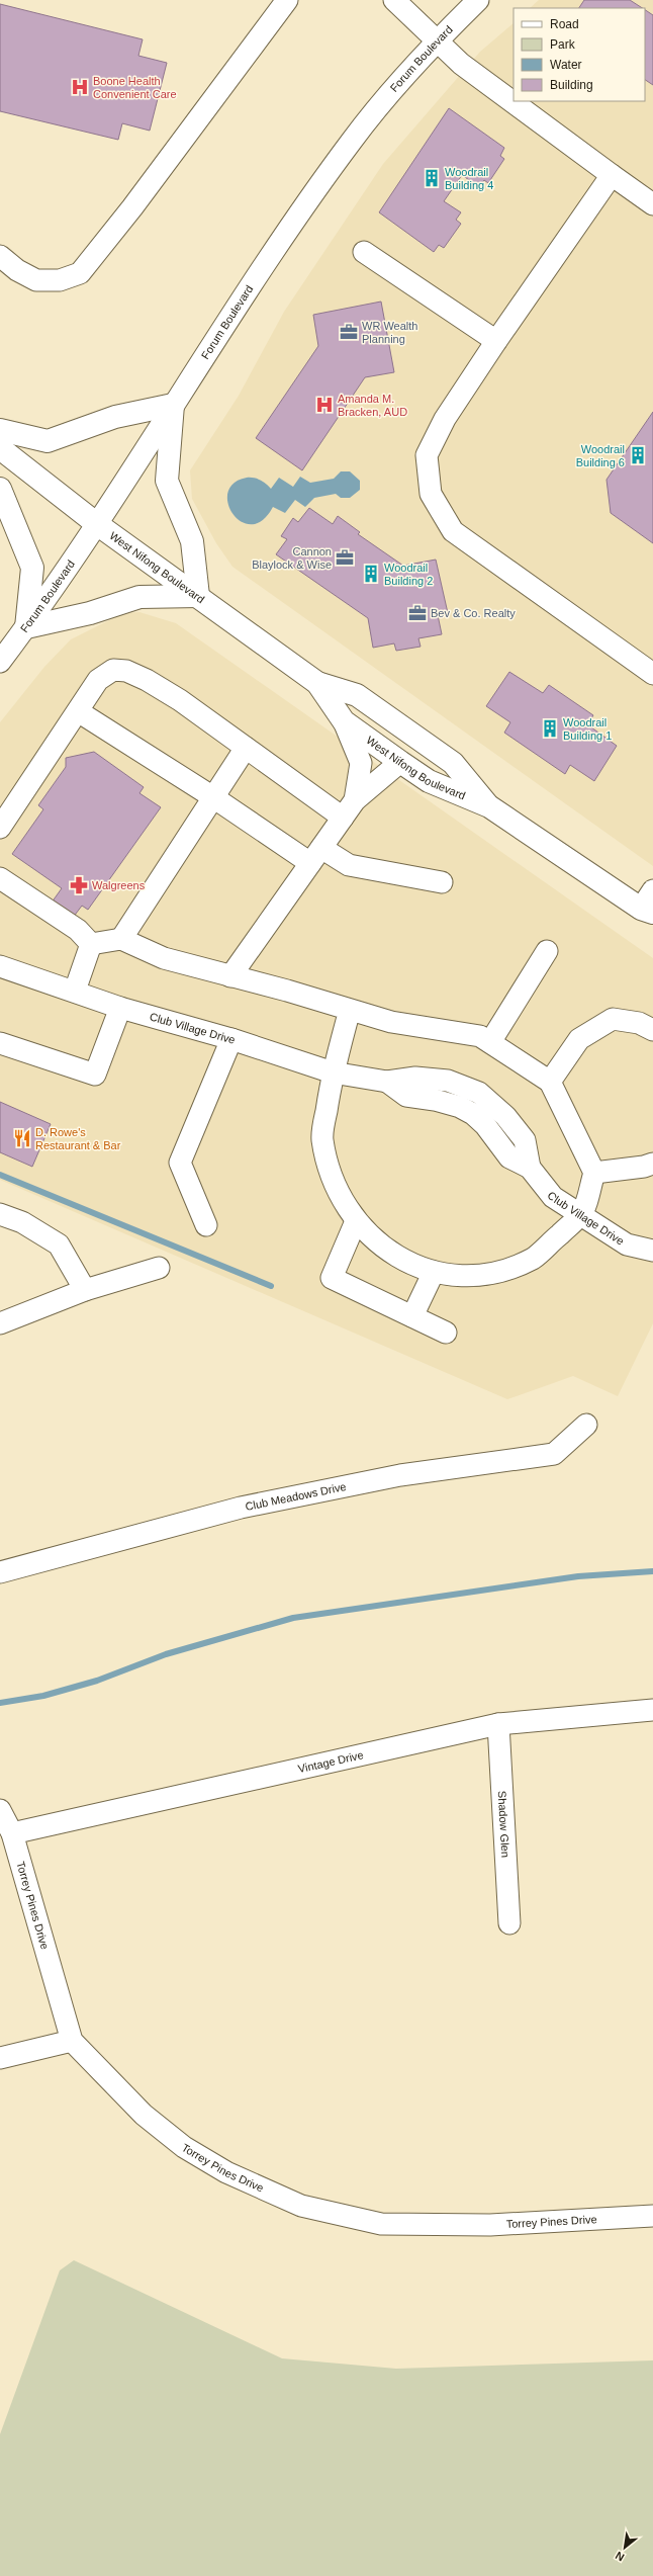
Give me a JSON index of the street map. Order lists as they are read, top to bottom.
{
  "streets": {
    "main road": ["West Nifong Boulevard"],
    "street": [
      "Forum Boulevard",
      "Club Village Drive",
      "Club Meadows Drive",
      "Vintage Drive",
      "Shadow Glen",
      "Torrey Pines Drive"
    ]
  },
  "crossings": [
    ["Forum Boulevard", "West Nifong Boulevard"],
    ["Vintage Drive", "Shadow Glen"],
    ["Vintage Drive", "Torrey Pines Drive"]
  ],
  "places": {
    "hospital": ["Boone Health Convenient Care", "Amanda M. Bracken, AUD"],
    "building": [
      "Woodrail Building 4",
      "Woodrail Building 6",
      "Woodrail Building 2",
      "Woodrail Building 1"
    ],
    "office": ["WR Wealth Planning", "Cannon Blaylock & Wise", "Bev & Co. Realty"],
    "pharmacy": ["Walgreens"],
    "restaurant": ["D. Rowe's Restaurant & Bar"]
  },
  "legend": [
    "Road",
    "Park",
    "Water",
    "Building"
  ],
  "north": "bottom left"
}
